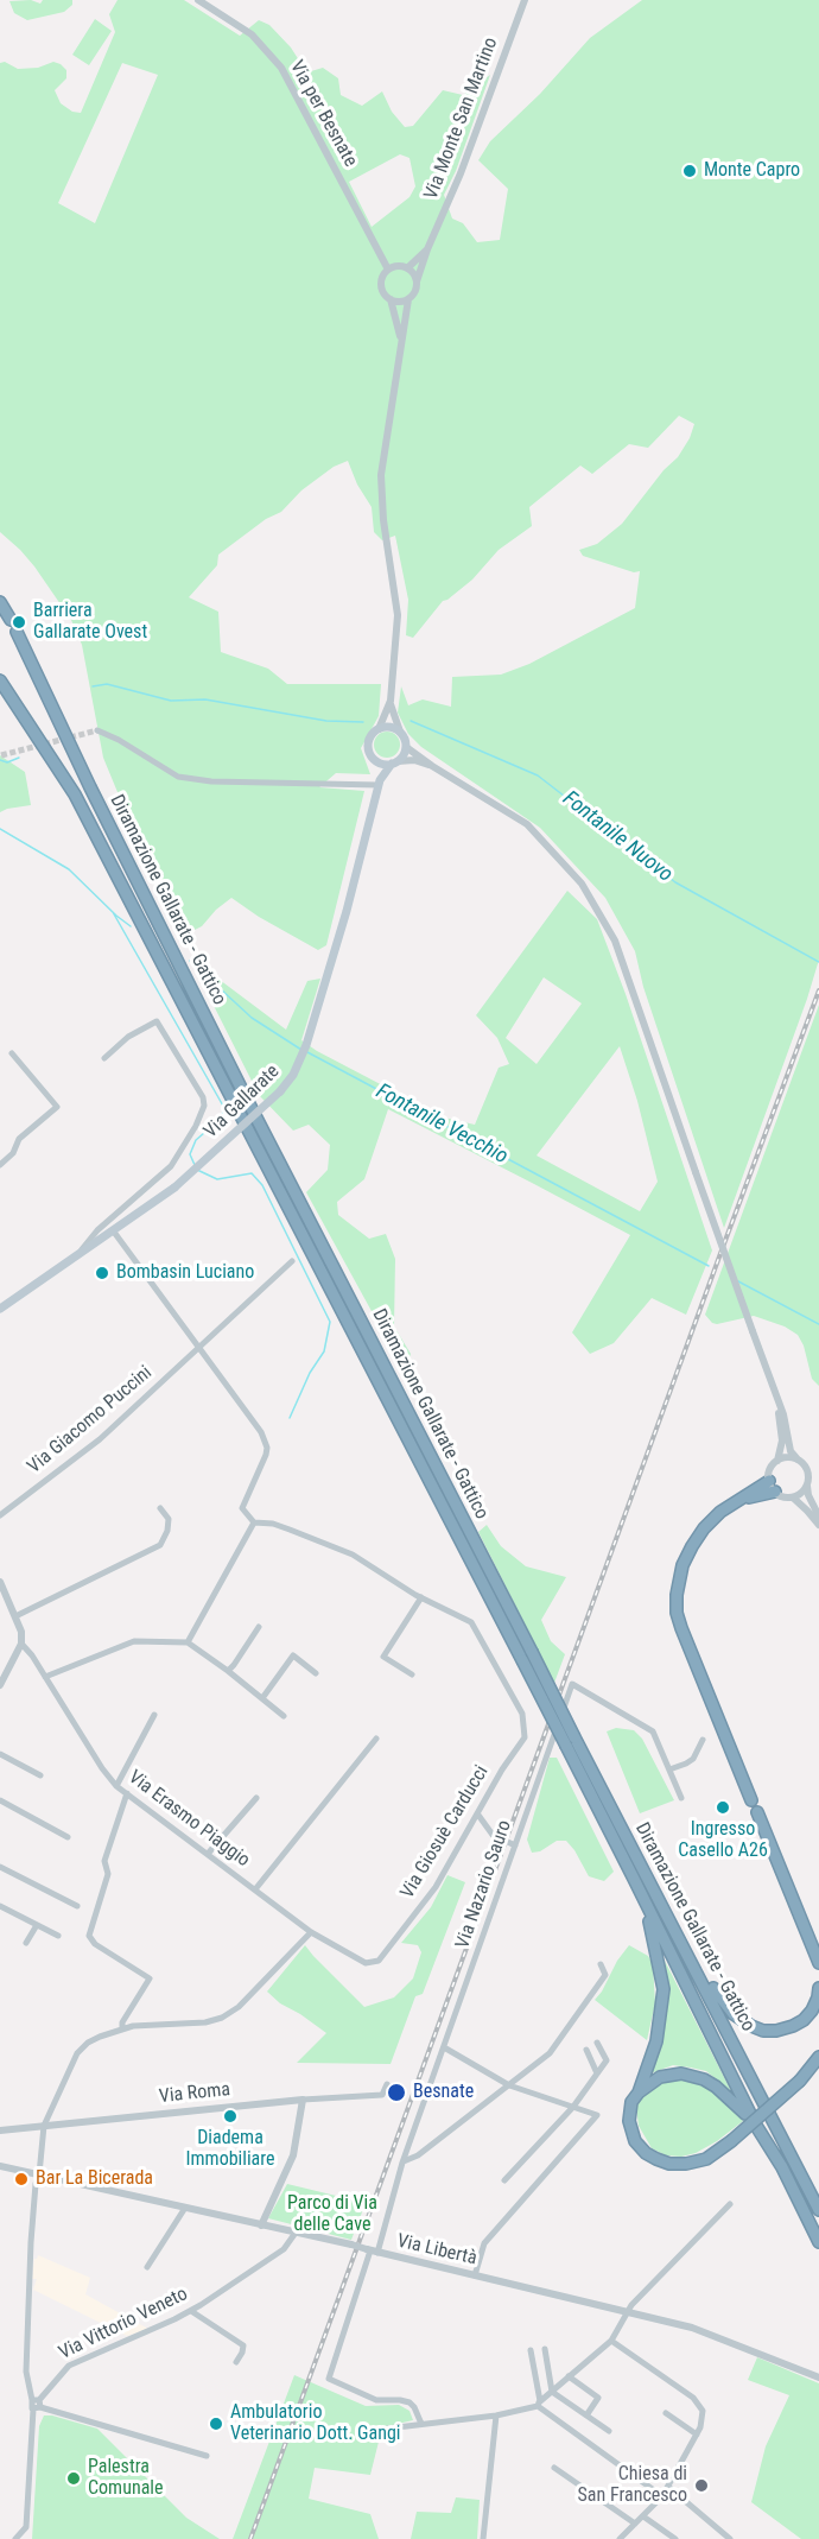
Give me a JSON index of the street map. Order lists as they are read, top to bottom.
{
  "streets": {
    "highway": ["Diramazione Gallarate - Gattico"],
    "main road": ["Via Gallarate"],
    "street": [
      "Via per Besnate",
      "Via Monte San Martino",
      "Via Giacomo Puccini",
      "Via Erasmo Piaggio",
      "Via Giosuè Carducci",
      "Via Nazario Sauro",
      "Via Roma",
      "Via Libertà",
      "Via Vittorio Veneto"
    ]
  },
  "crossings": [
    ["Via per Besnate", "Via Monte San Martino"],
    ["Via Monte San Martino", "Via Gallarate"],
    ["Via Erasmo Piaggio", "Via Giosuè Carducci"],
    ["Via Nazario Sauro", "Via Libertà"],
    ["Via Libertà", "Via Vittorio Veneto"]
  ],
  "water": ["Fontanile Nuovo", "Fontanile Vecchio"],
  "parks": ["Parco di Via delle Cave"],
  "places": [
    "Monte Capro",
    "Barriera Gallarate Ovest",
    "Bombasin Luciano",
    "Ingresso Casello A26",
    "Besnate",
    "Diadema Immobiliare",
    "Bar La Bicerada",
    "Ambulatorio Veterinario Dott. Gangi",
    "Palestra Comunale",
    "Chiesa di San Francesco"
  ]
}
